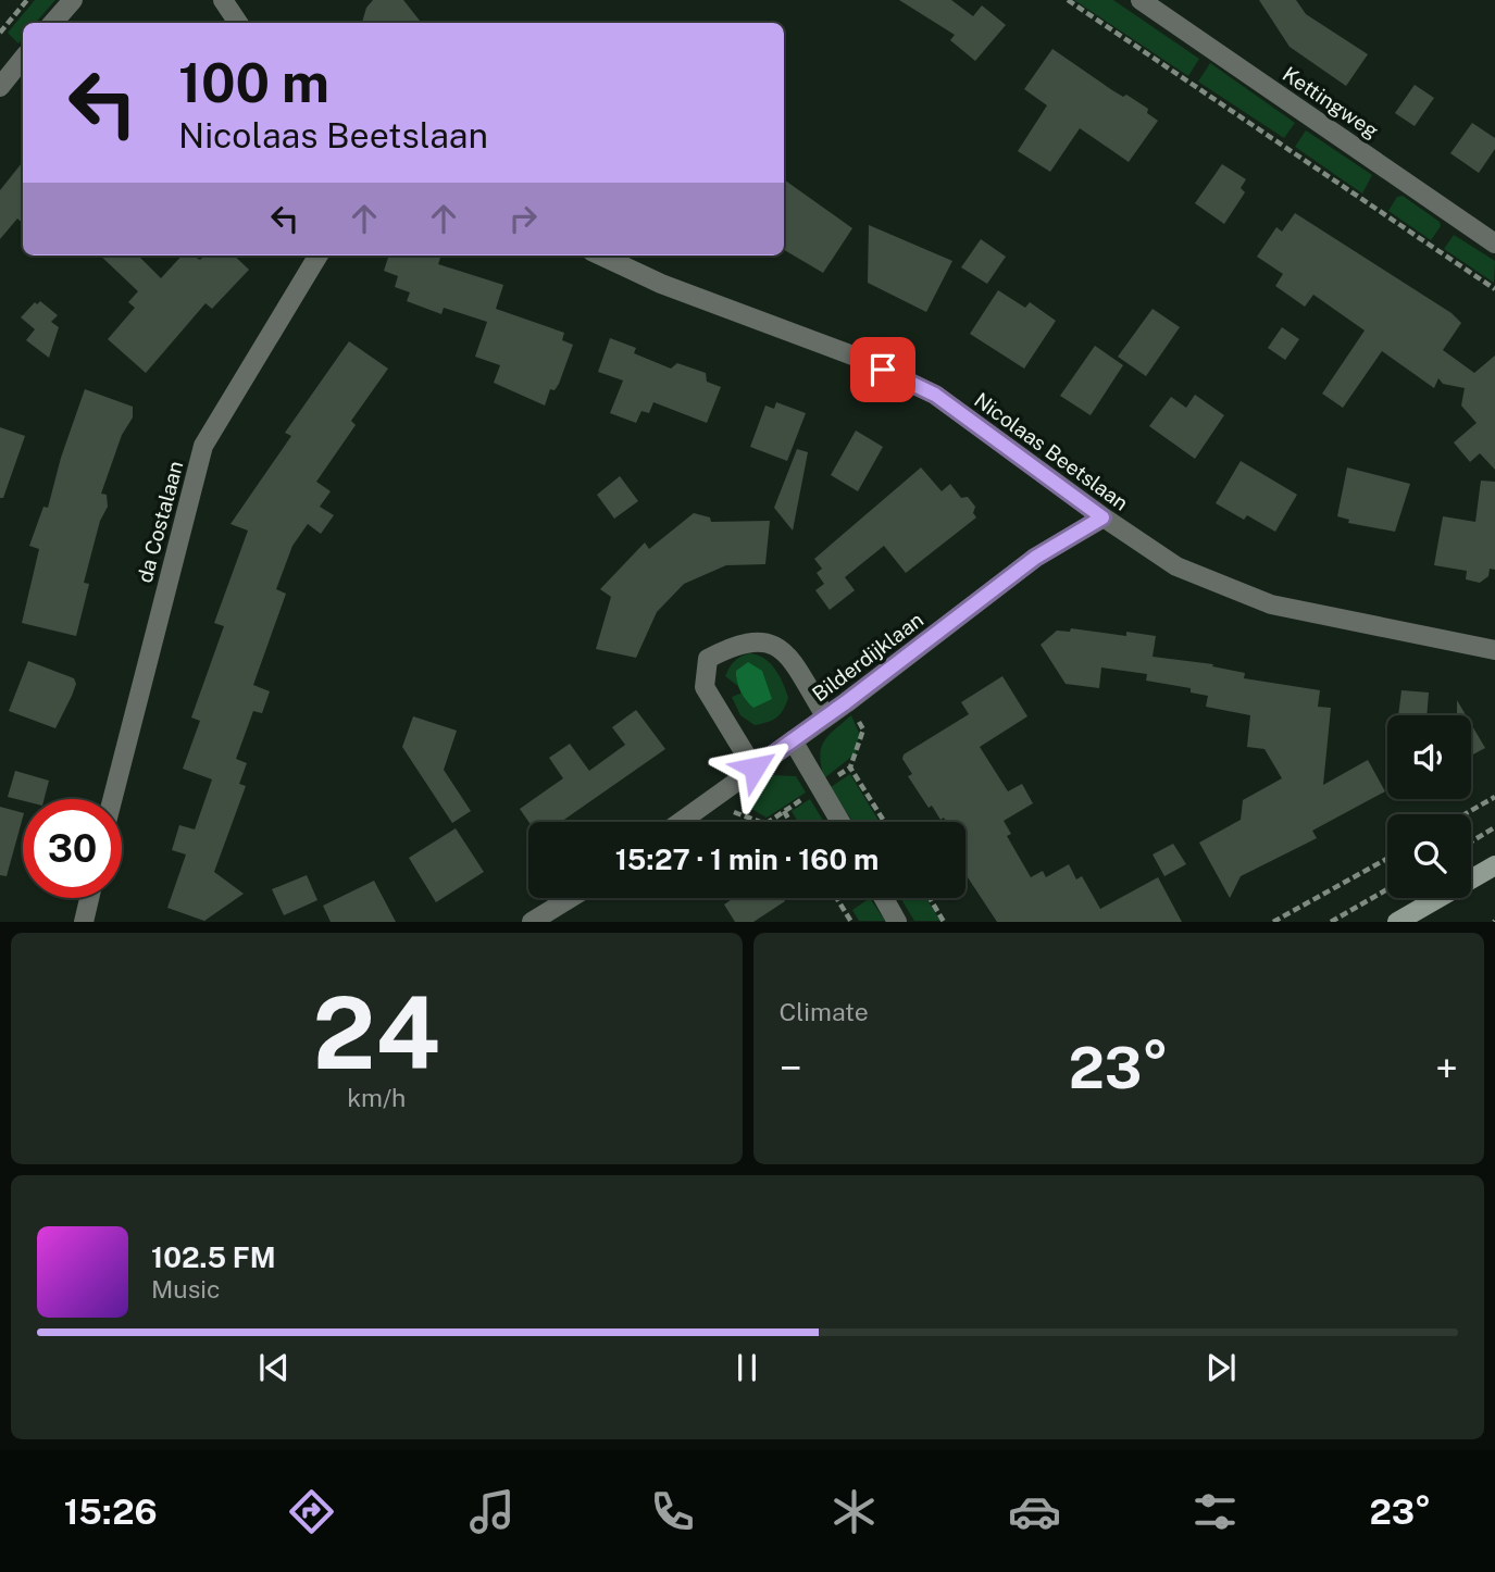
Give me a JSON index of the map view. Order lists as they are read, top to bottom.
{
  "streets": {
    "street": [
      "Kettingweg",
      "Nicolaas Beetslaan",
      "da Costalaan",
      "Bilderdijklaan"
    ]
  },
  "crossings": [
    ["Nicolaas Beetslaan", "Bilderdijklaan"]
  ],
  "page": {
    "turn": ["100 m", "Nicolaas Beetslaan"],
    "limit": "30",
    "trip": "15:27 · 1 min · 160 m",
    "tile": [
      ["24", "km/h"],
      "Climate"
    ],
    "heat": ["−", "23°", "+"],
    "song": ["102.5 FM", "Music"],
    "tabs": ["15:26", "23°"]
  }
}
